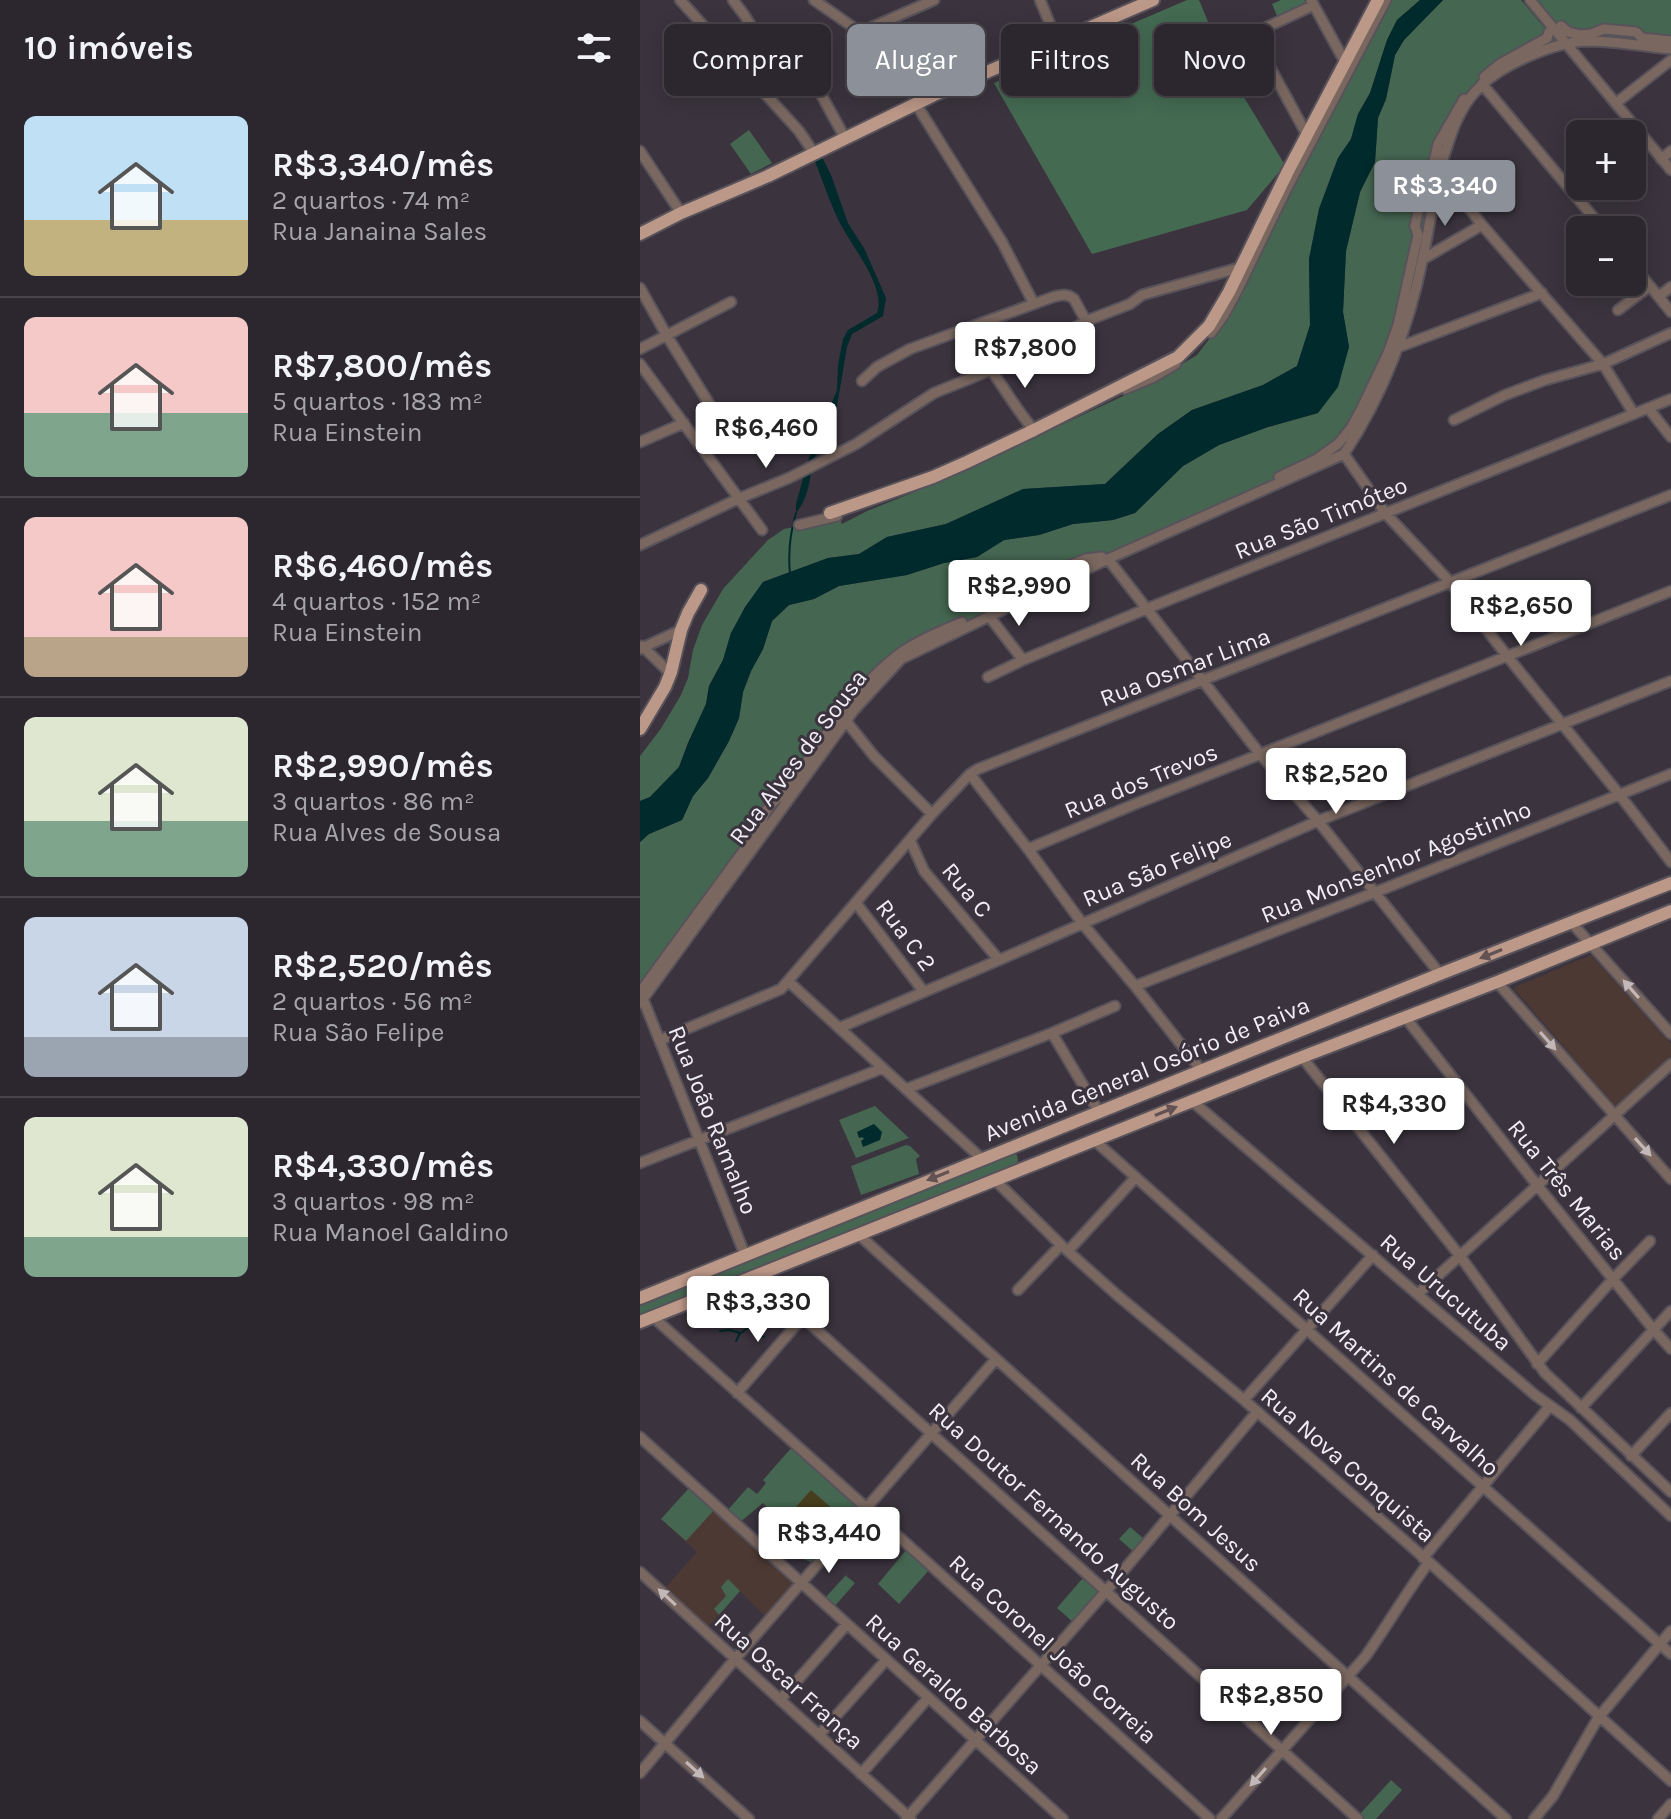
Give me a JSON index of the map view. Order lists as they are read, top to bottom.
{
  "streets": {
    "main road": ["Avenida General Osório de Paiva"],
    "street": [
      "Rua São Timóteo",
      "Rua Osmar Lima",
      "Rua Alves de Sousa",
      "Rua dos Trevos",
      "Rua Monsenhor Agostinho",
      "Rua São Felipe",
      "Rua C",
      "Rua C 2",
      "Rua João Ramalho",
      "Rua Três Marias",
      "Rua Urucutuba",
      "Rua Martins de Carvalho",
      "Rua Nova Conquista",
      "Rua Bom Jesus",
      "Rua Doutor Fernando Augusto",
      "Rua Coronel João Correia",
      "Rua Oscar França",
      "Rua Geraldo Barbosa"
    ]
  },
  "crossings": [
    ["Rua Osmar Lima", "Rua C"],
    ["Rua Osmar Lima", "Rua C 2"],
    ["Rua Osmar Lima", "Rua João Ramalho"],
    ["Rua Alves de Sousa", "Rua João Ramalho"],
    ["Rua São Felipe", "Rua C"],
    ["Rua São Felipe", "Rua C 2"],
    ["Avenida General Osório de Paiva", "Rua João Ramalho"],
    ["Avenida General Osório de Paiva", "Rua Três Marias"],
    ["Avenida General Osório de Paiva", "Rua Urucutuba"],
    ["Avenida General Osório de Paiva", "Rua Martins de Carvalho"],
    ["Avenida General Osório de Paiva", "Rua Nova Conquista"],
    ["Avenida General Osório de Paiva", "Rua Bom Jesus"],
    ["Avenida General Osório de Paiva", "Rua Doutor Fernando Augusto"],
    ["Avenida General Osório de Paiva", "Rua Coronel João Correia"]
  ],
  "one_way": ["Rua Oscar França"],
  "page": {
    "heading": "10 imóveis",
    "chip": [
      "Comprar",
      "Alugar",
      "Filtros",
      "Novo"
    ],
    "list": [
      {
        "name": "R$3,340/mês",
        "note": "2 quartos · 74 m² · Rua Janaina Sales"
      },
      {
        "name": "R$7,800/mês",
        "note": "5 quartos · 183 m² · Rua Einstein"
      },
      {
        "name": "R$6,460/mês",
        "note": "4 quartos · 152 m² · Rua Einstein"
      },
      {
        "name": "R$2,990/mês",
        "note": "3 quartos · 86 m² · Rua Alves de Sousa"
      },
      {
        "name": "R$2,520/mês",
        "note": "2 quartos · 56 m² · Rua São Felipe"
      },
      {
        "name": "R$4,330/mês",
        "note": "3 quartos · 98 m² · Rua Manoel Galdino"
      }
    ],
    "map_buttons": ["+", "−"],
    "price": [
      "R$3,340",
      "R$7,800",
      "R$6,460",
      "R$2,990",
      "R$2,650",
      "R$2,520",
      "R$4,330",
      "R$3,330",
      "R$3,440",
      "R$2,850"
    ]
  }
}
